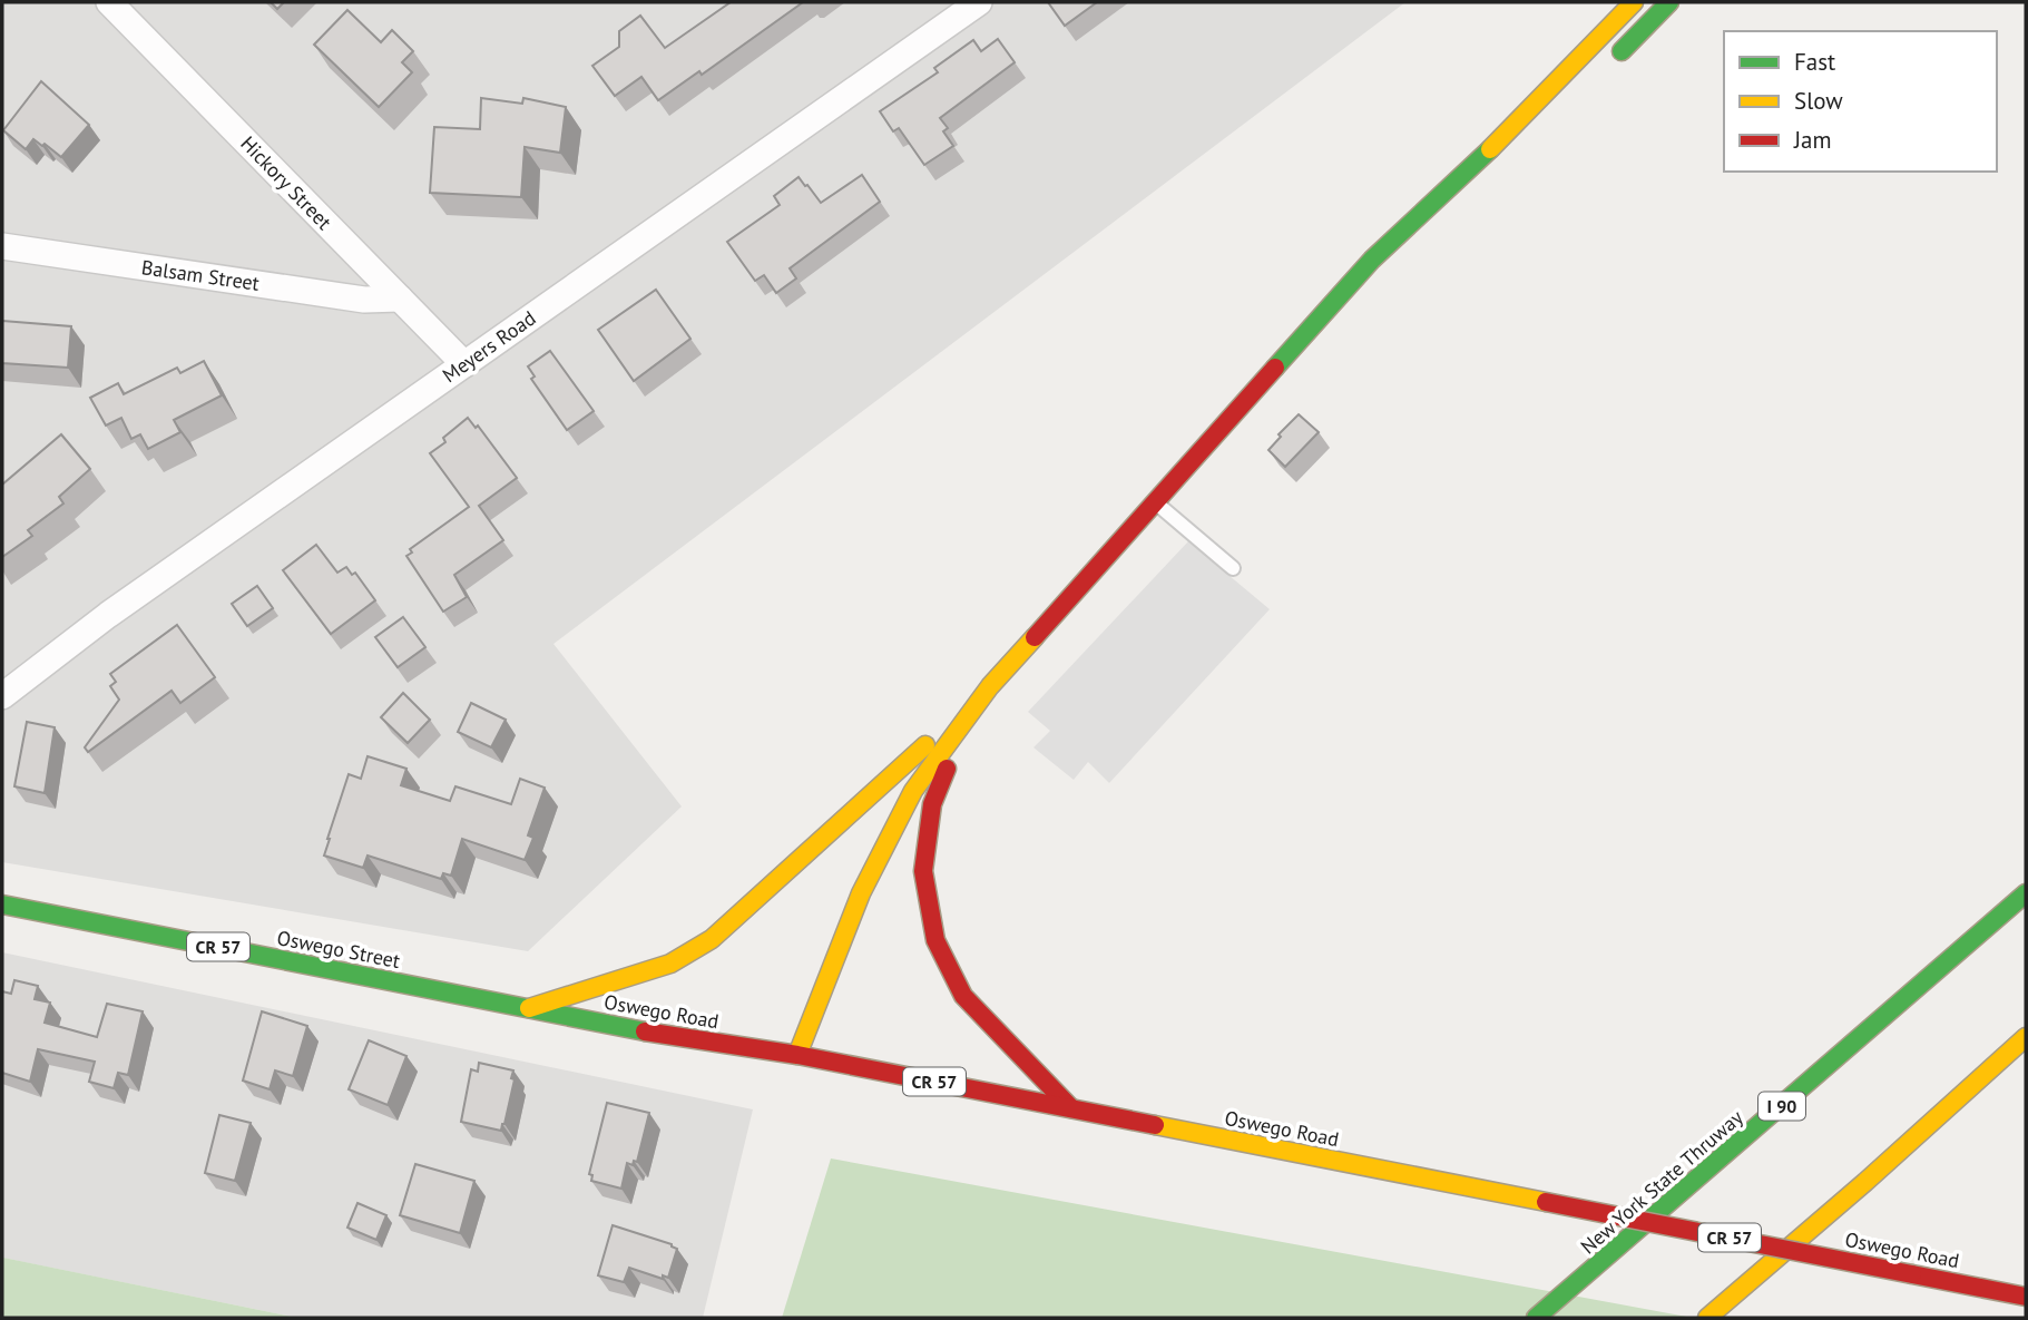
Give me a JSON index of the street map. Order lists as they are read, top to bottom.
{
  "streets": {
    "main road": [
      "CR 57",
      "Oswego Street",
      "Oswego Road",
      "I 90",
      "New York State Thruway"
    ],
    "street": ["Hickory Street", "Balsam Street", "Meyers Road"]
  },
  "crossings": [
    ["Hickory Street", "Balsam Street"],
    ["Hickory Street", "Meyers Road"],
    ["Oswego Street", "Oswego Road"]
  ],
  "legend": ["Fast", "Slow", "Jam"]
}
